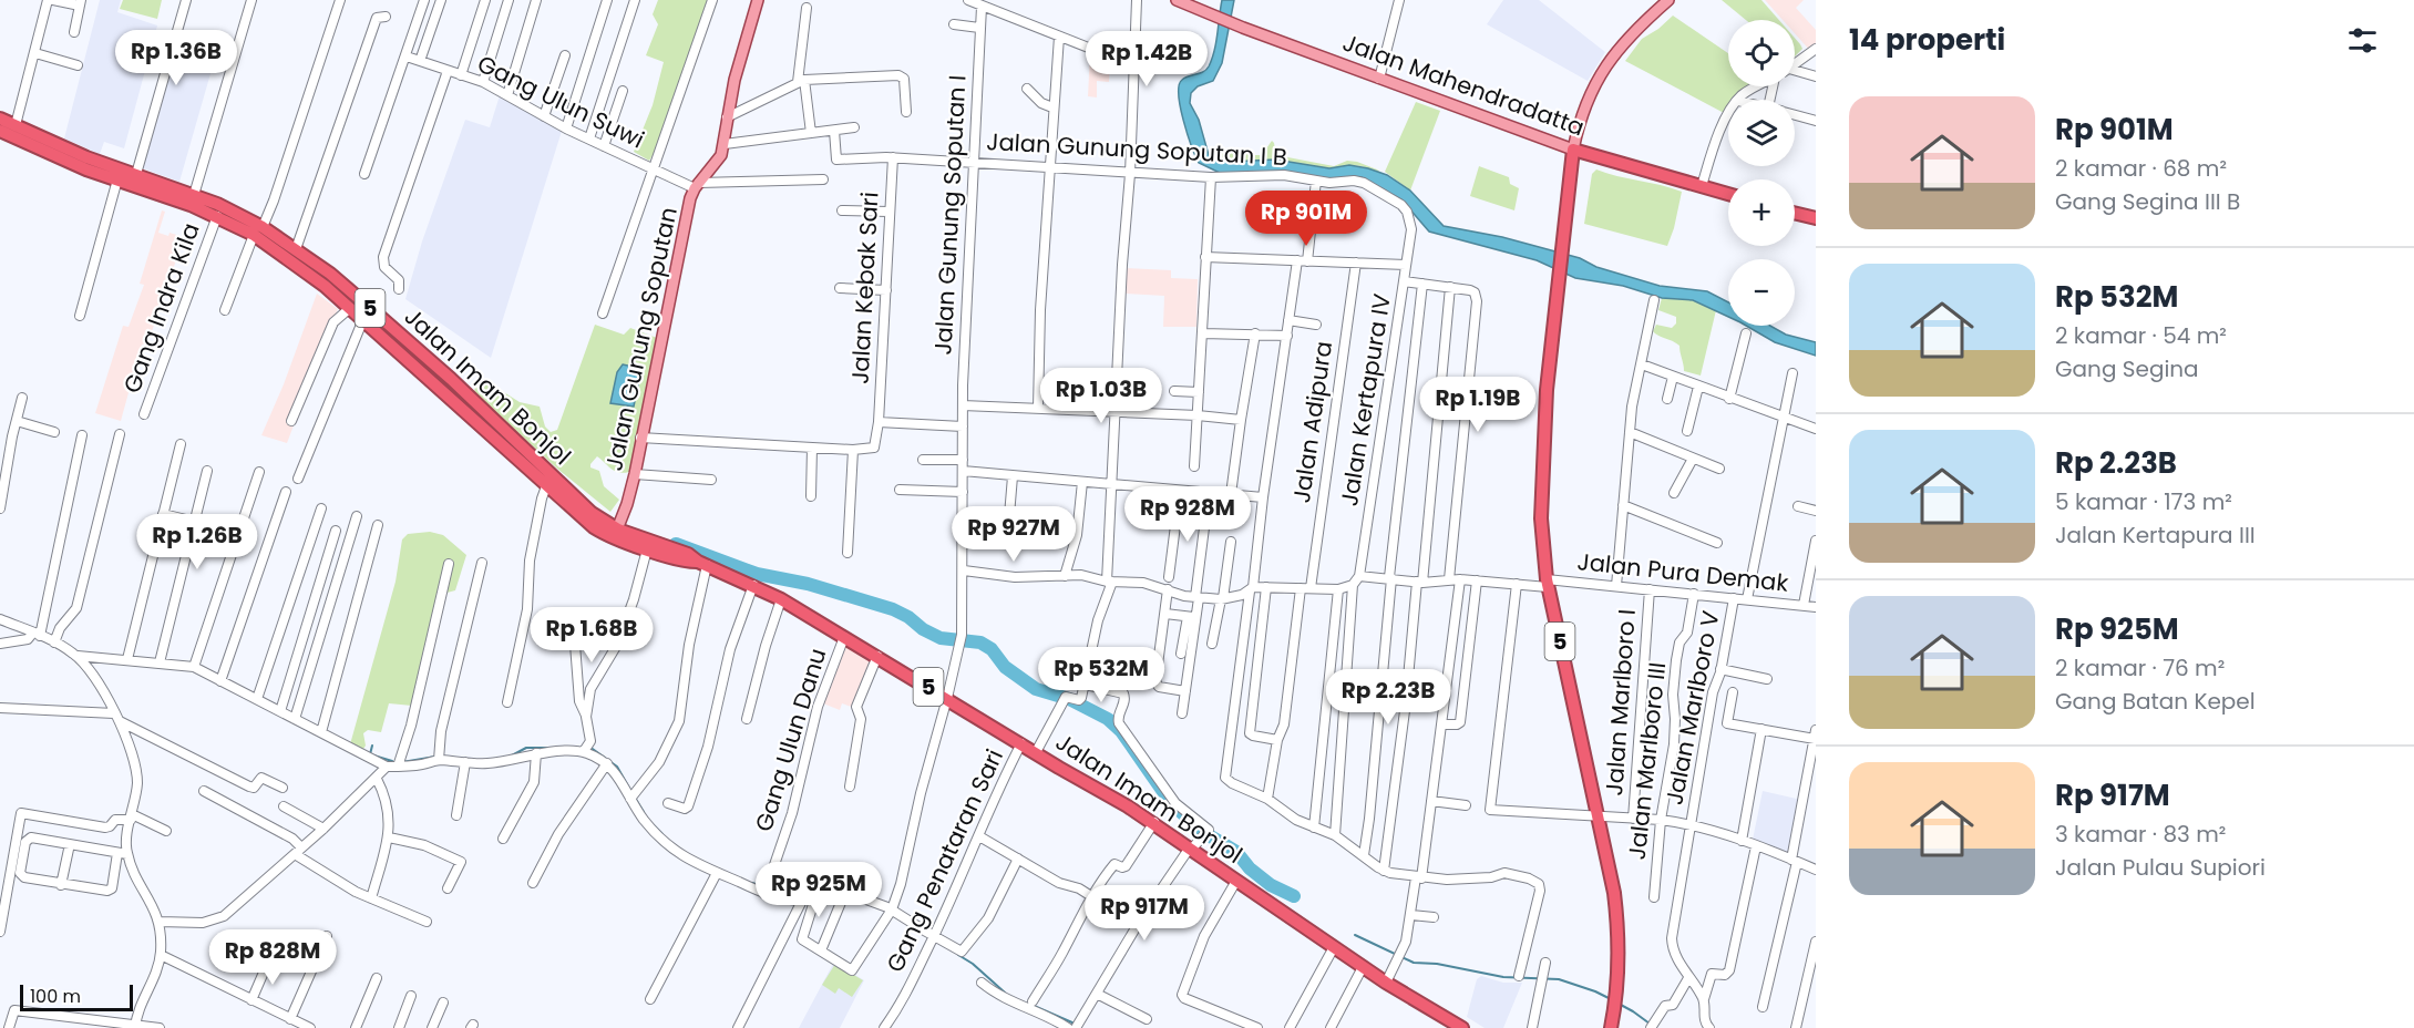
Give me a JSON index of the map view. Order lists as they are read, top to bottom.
{
  "streets": {
    "highway": ["Jalan Mahendradatta", "5", "Jalan Imam Bonjol"],
    "main road": ["Jalan Gunung Soputan"],
    "street": [
      "Gang Ulun Suwi",
      "Jalan Gunung Soputan I B",
      "Jalan Gunung Soputan I",
      "Jalan Kebak Sari",
      "Gang Indra Kila",
      "Jalan Kertapura IV",
      "Jalan Adipura",
      "Jalan Pura Demak",
      "Jalan Marlboro I",
      "Jalan Marlboro V",
      "Gang Ulun Danu",
      "Jalan Marlboro III",
      "Gang Penataran Sari"
    ]
  },
  "crossings": [
    ["Jalan Mahendradatta", "5"],
    ["Gang Ulun Suwi", "Jalan Gunung Soputan"],
    ["Jalan Gunung Soputan I B", "Jalan Gunung Soputan I"],
    ["Jalan Gunung Soputan I B", "Jalan Kebak Sari"],
    ["Jalan Gunung Soputan I B", "Jalan Kertapura IV"],
    ["Gang Indra Kila", "Jalan Imam Bonjol"],
    ["5", "Jalan Pura Demak"],
    ["Jalan Gunung Soputan", "Jalan Imam Bonjol"],
    ["Jalan Imam Bonjol", "Gang Ulun Danu"],
    ["Jalan Imam Bonjol", "Gang Penataran Sari"],
    ["Jalan Kertapura IV", "Jalan Pura Demak"],
    ["Jalan Pura Demak", "Jalan Marlboro I"],
    ["Jalan Pura Demak", "Jalan Marlboro V"],
    ["Jalan Pura Demak", "Jalan Marlboro III"]
  ],
  "scale_bar": "100 m",
  "page": {
    "heading": "14 properti",
    "map_buttons": ["+", "−"],
    "price": [
      "Rp 1.36B",
      "Rp 1.42B",
      "Rp 901M",
      "Rp 1.03B",
      "Rp 1.19B",
      "Rp 928M",
      "Rp 927M",
      "Rp 1.26B",
      "Rp 1.68B",
      "Rp 532M",
      "Rp 2.23B",
      "Rp 925M",
      "Rp 917M",
      "Rp 828M"
    ],
    "list": [
      {
        "name": "Rp 901M",
        "note": "2 kamar · 68 m² · Gang Segina III B"
      },
      {
        "name": "Rp 532M",
        "note": "2 kamar · 54 m² · Gang Segina"
      },
      {
        "name": "Rp 2.23B",
        "note": "5 kamar · 173 m² · Jalan Kertapura III"
      },
      {
        "name": "Rp 925M",
        "note": "2 kamar · 76 m² · Gang Batan Kepel"
      },
      {
        "name": "Rp 917M",
        "note": "3 kamar · 83 m² · Jalan Pulau Supiori"
      }
    ],
    "scale": "100 m"
  }
}
